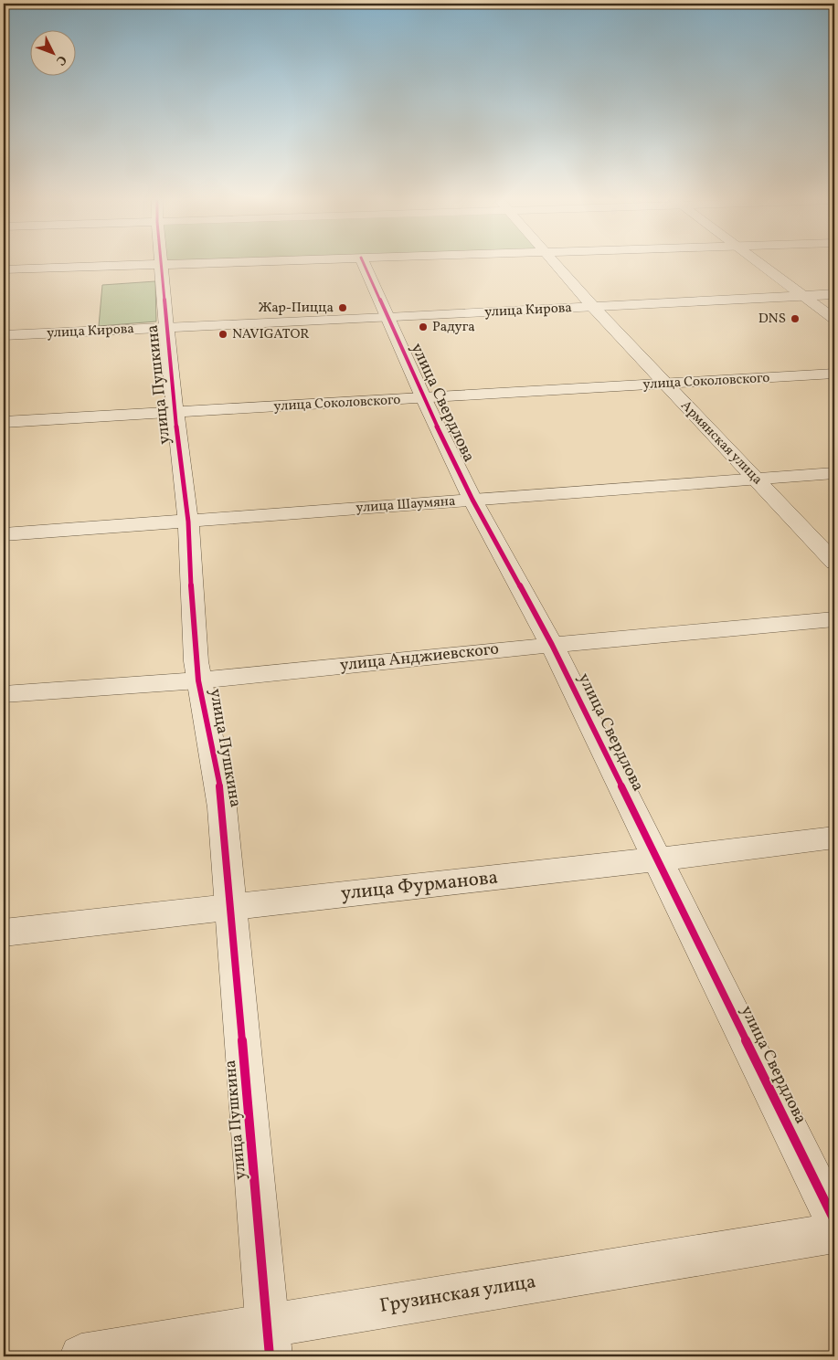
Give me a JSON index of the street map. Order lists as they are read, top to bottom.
{
  "streets": {
    "street": [
      "улица Кирова",
      "улица Соколовского",
      "улица Пушкина",
      "улица Свердлова",
      "Армянская улица",
      "улица Шаумяна",
      "улица Анджиевского",
      "улица Фурманова",
      "Грузинская улица"
    ]
  },
  "crossings": [
    ["улица Кирова", "улица Пушкина"],
    ["улица Кирова", "улица Свердлова"],
    ["улица Кирова", "Армянская улица"],
    ["улица Соколовского", "улица Пушкина"],
    ["улица Соколовского", "улица Свердлова"],
    ["улица Соколовского", "Армянская улица"],
    ["улица Пушкина", "улица Шаумяна"],
    ["улица Пушкина", "улица Анджиевского"],
    ["улица Пушкина", "улица Фурманова"],
    ["улица Пушкина", "Грузинская улица"],
    ["улица Свердлова", "улица Шаумяна"],
    ["улица Свердлова", "улица Анджиевского"],
    ["улица Свердлова", "улица Фурманова"],
    ["Армянская улица", "улица Шаумяна"]
  ],
  "places": [
    "Жар-Пицца",
    "DNS",
    "Радуга",
    "NAVIGATOR"
  ],
  "north": "bottom right"
}
